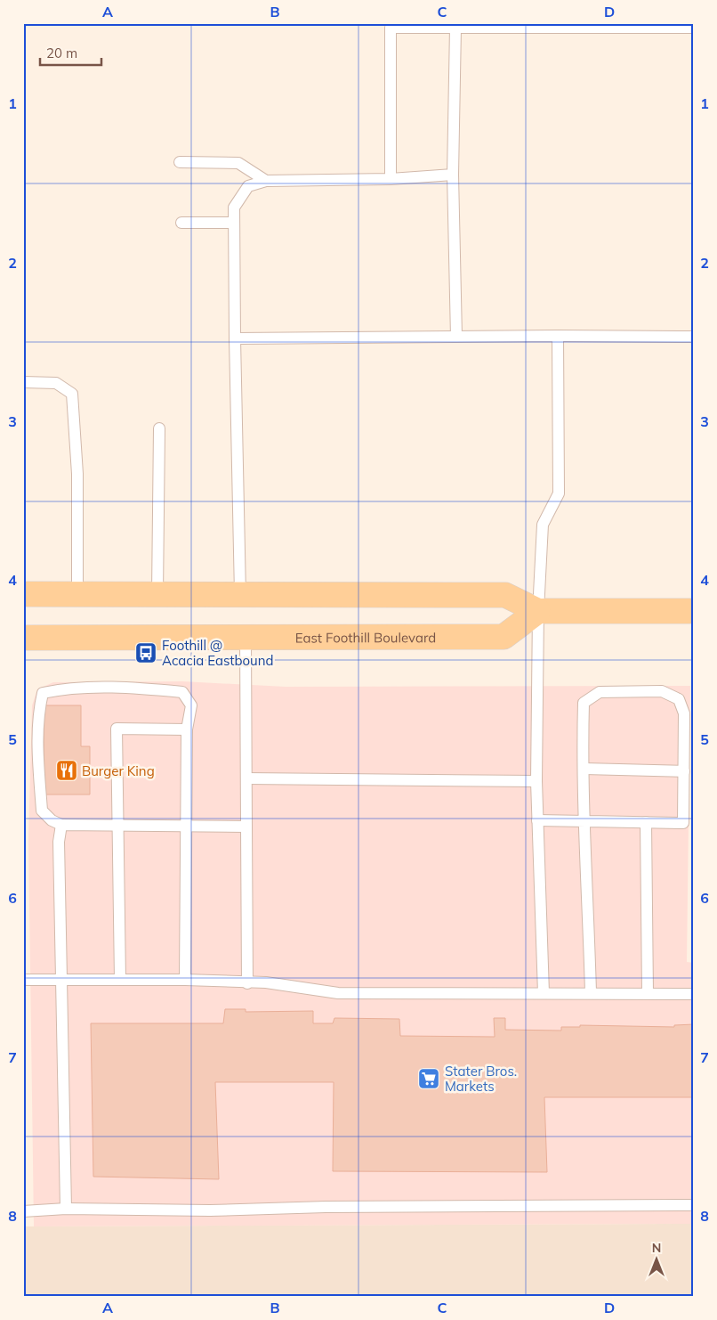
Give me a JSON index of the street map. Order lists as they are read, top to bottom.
{
  "streets": {
    "main road": ["East Foothill Boulevard"]
  },
  "places": {
    "bus stop": ["Foothill @ Acacia Eastbound"],
    "restaurant": ["Burger King"],
    "supermarket": ["Stater Bros. Markets"]
  },
  "scale_bar": "20 m",
  "north": "top",
  "grid": {
    "columns": [
      "A",
      "B",
      "C",
      "D"
    ],
    "rows": [
      "1",
      "2",
      "3",
      "4",
      "5",
      "6",
      "7",
      "8"
    ]
  }
}
